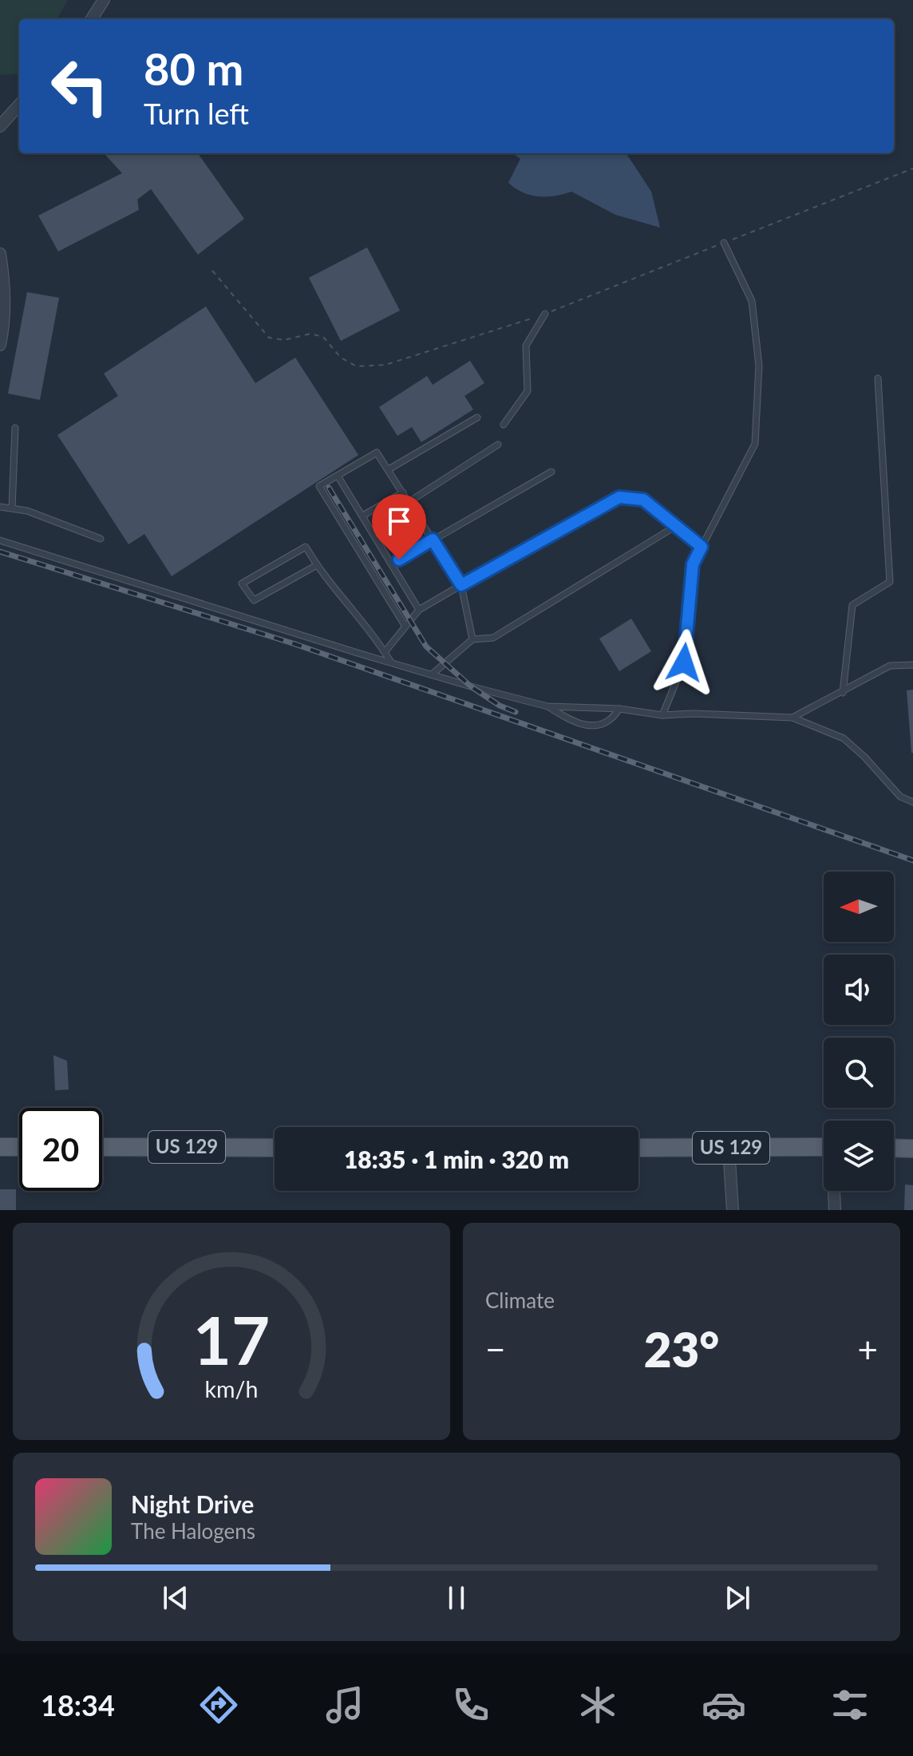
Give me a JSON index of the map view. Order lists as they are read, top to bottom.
{
  "streets": {
    "main road": ["US 129"]
  },
  "north": "left",
  "page": {
    "turn": ["80 m", "Turn left"],
    "limit": "20",
    "trip": "18:35 · 1 min · 320 m",
    "tile": "Climate",
    "heat": ["−", "23°", "+"],
    "song": ["Night Drive", "The Halogens"],
    "tabs": "18:34",
    "gauge": ["17", "km/h"]
  }
}
